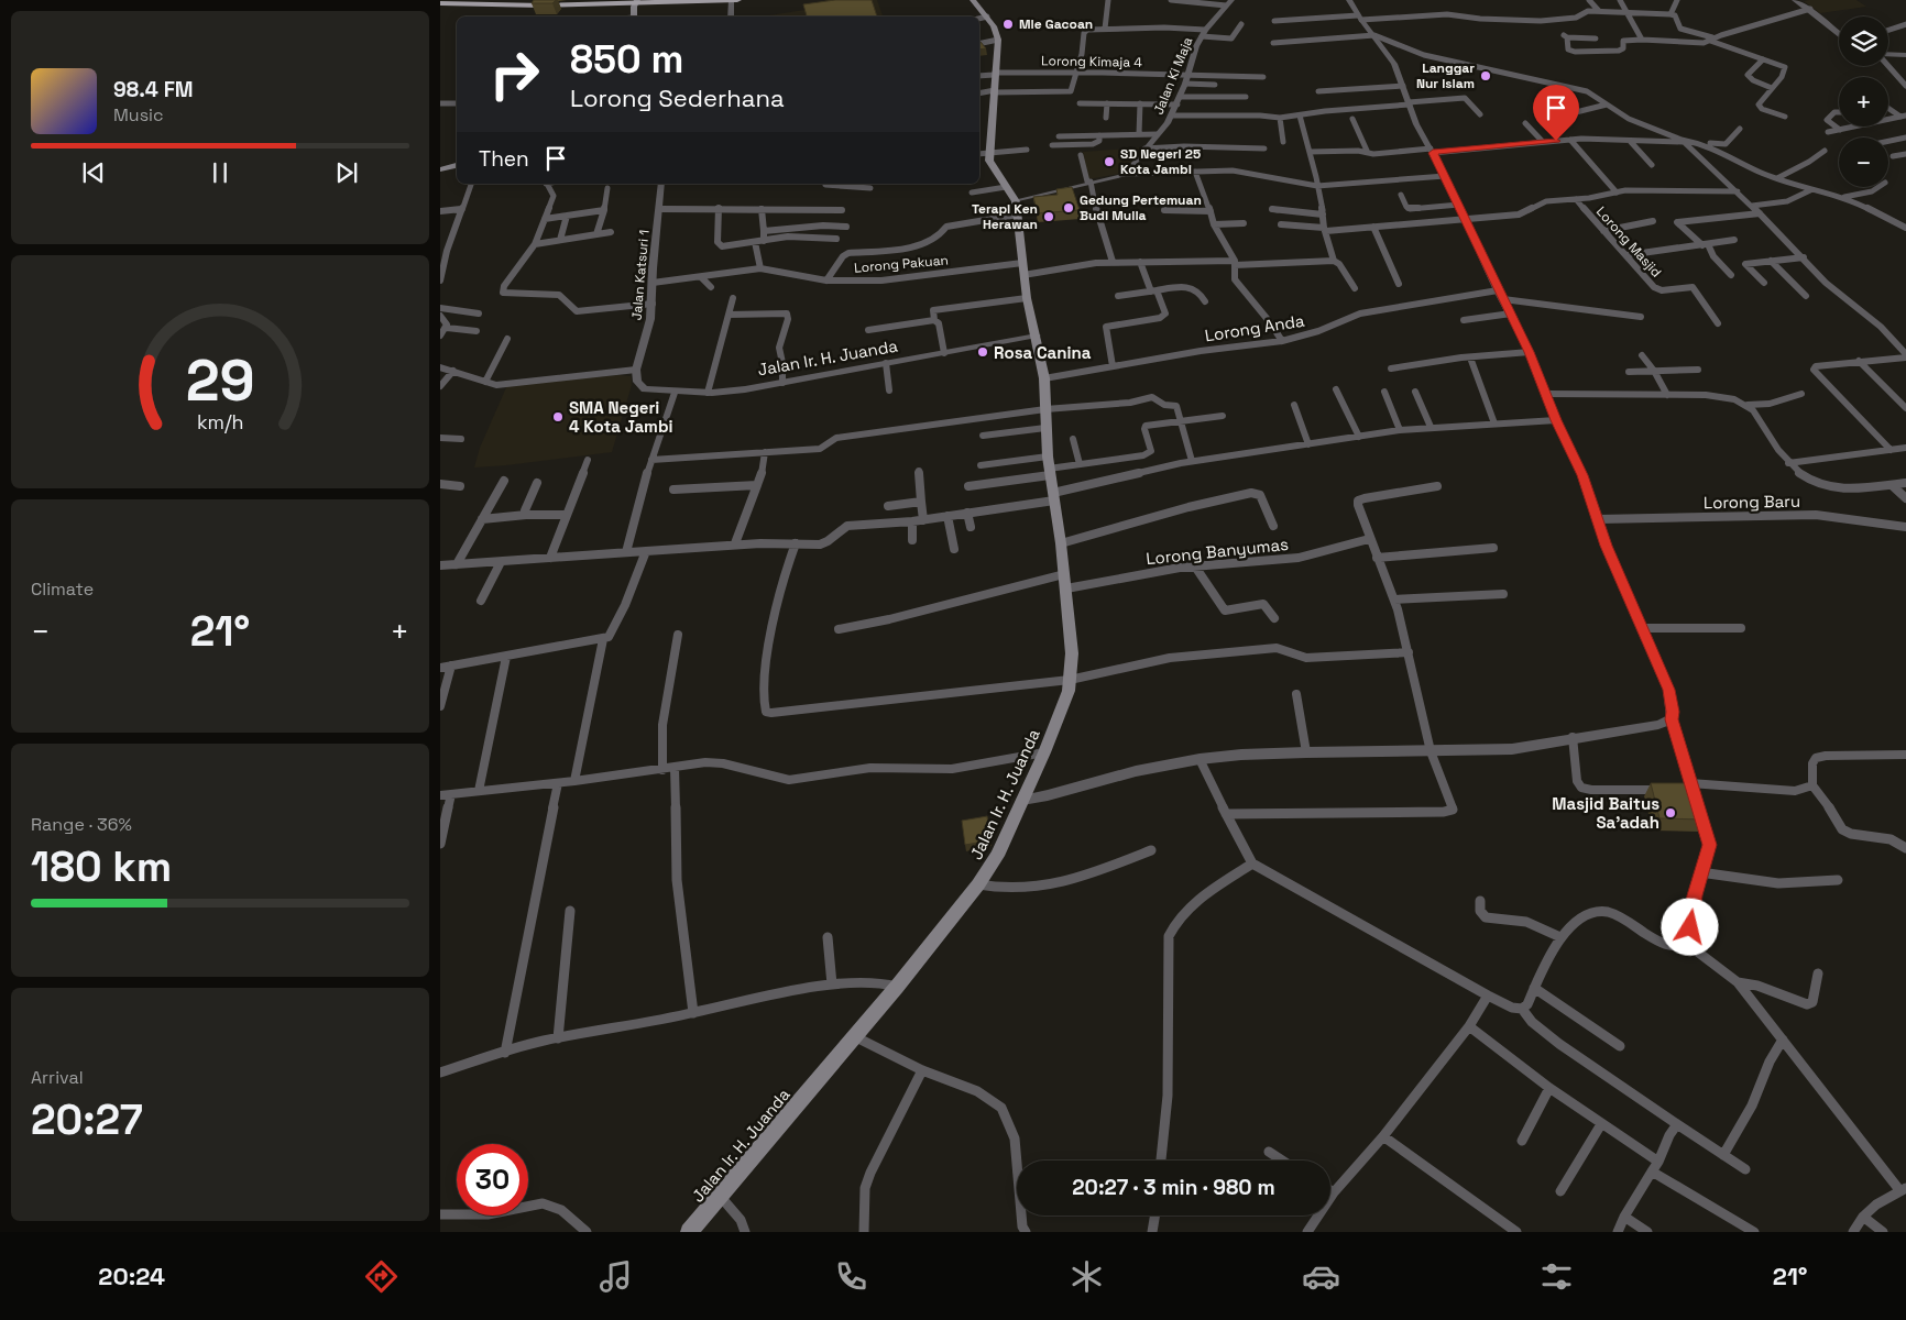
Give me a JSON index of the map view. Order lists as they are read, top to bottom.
{
  "streets": {
    "main road": ["Jalan Ir. H. Juanda"],
    "street": [
      "Lorong Kimaja 4",
      "Jalan Ki Maja",
      "Lorong Masjid",
      "Lorong Pakuan",
      "Jalan Katsuri 1",
      "Lorong Anda",
      "Lorong Baru",
      "Lorong Banyumas"
    ]
  },
  "crossings": [
    ["Lorong Kimaja 4", "Jalan Ki Maja"],
    ["Lorong Kimaja 4", "Jalan Ir. H. Juanda"],
    ["Lorong Pakuan", "Jalan Katsuri 1"],
    ["Lorong Pakuan", "Jalan Ir. H. Juanda"],
    ["Jalan Katsuri 1", "Jalan Ir. H. Juanda"],
    ["Lorong Anda", "Jalan Ir. H. Juanda"],
    ["Jalan Ir. H. Juanda", "Lorong Banyumas"]
  ],
  "places": [
    "Mie Gacoan",
    "Langgar Nur Islam",
    "SD Negeri 25 Kota Jambi",
    "Gedung Pertemuan Budi Mulia",
    "Terapi Ken Herawan",
    "Rosa Canina",
    "SMA Negeri 4 Kota Jambi",
    "Masjid Baitus Sa'adah"
  ],
  "page": {
    "map_buttons": ["+", "−"],
    "turn": ["850 m", "Lorong Sederhana"],
    "song": ["98.4 FM", "Music"],
    "then": "Then",
    "tile": [
      "Climate",
      ["Range · 36%", "180 km"],
      ["Arrival", "20:27"]
    ],
    "heat": ["−", "21°", "+"],
    "limit": "30",
    "trip": "20:27 · 3 min · 980 m",
    "tabs": ["20:24", "21°"],
    "gauge": ["29", "km/h"]
  }
}
